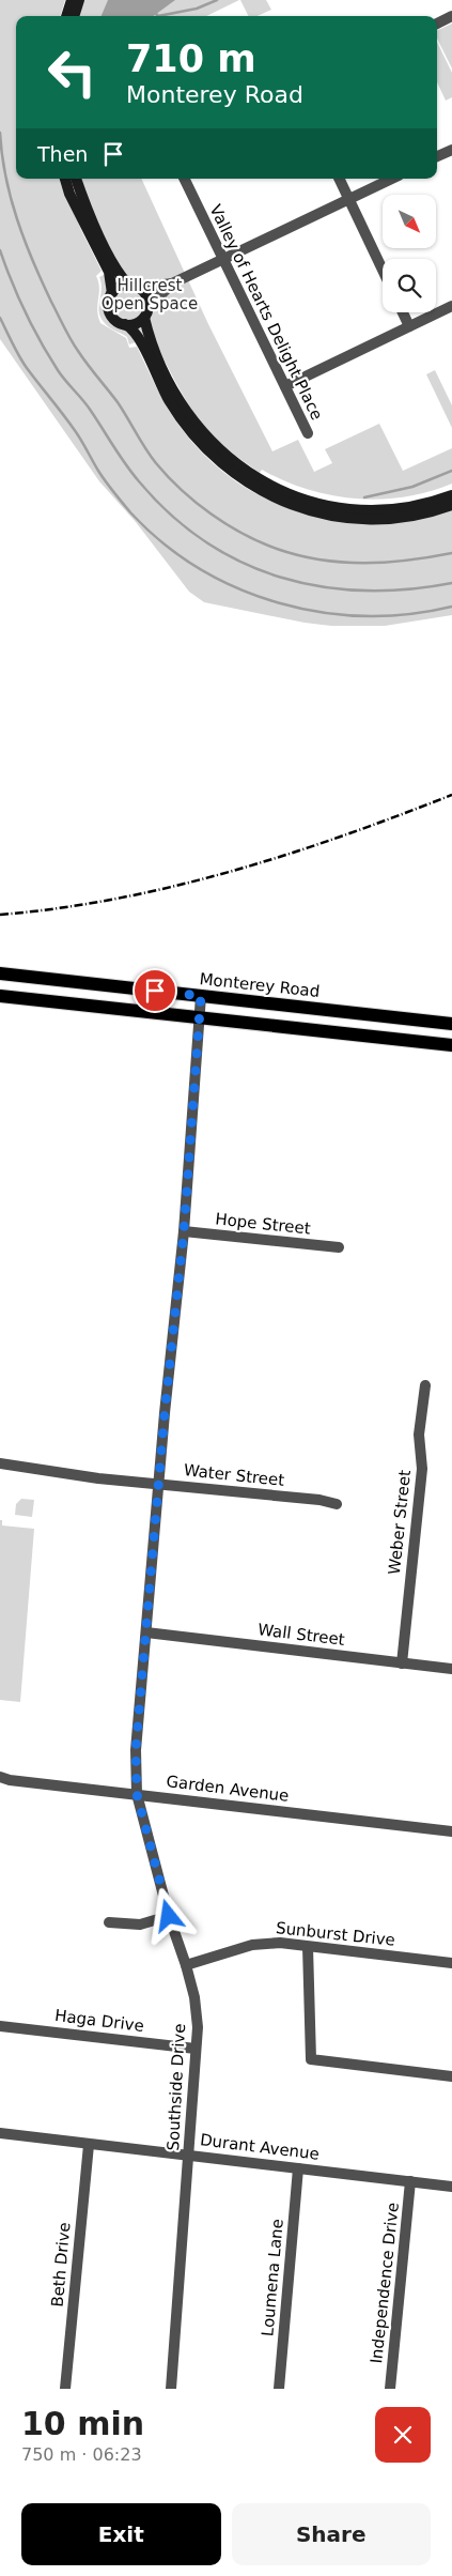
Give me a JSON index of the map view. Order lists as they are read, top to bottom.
{
  "streets": {
    "main road": ["Monterey Road"],
    "street": [
      "Valley of Hearts Delight Place",
      "Hope Street",
      "Water Street",
      "Weber Street",
      "Wall Street",
      "Garden Avenue",
      "Sunburst Drive",
      "Haga Drive",
      "Southside Drive",
      "Durant Avenue",
      "Beth Drive",
      "Loumena Lane",
      "Independence Drive"
    ]
  },
  "crossings": [
    ["Monterey Road", "Southside Drive"],
    ["Hope Street", "Southside Drive"],
    ["Water Street", "Southside Drive"],
    ["Weber Street", "Wall Street"],
    ["Wall Street", "Southside Drive"],
    ["Garden Avenue", "Southside Drive"],
    ["Sunburst Drive", "Southside Drive"],
    ["Haga Drive", "Southside Drive"],
    ["Southside Drive", "Durant Avenue"],
    ["Durant Avenue", "Beth Drive"],
    ["Durant Avenue", "Loumena Lane"],
    ["Durant Avenue", "Independence Drive"]
  ],
  "parks": ["Hillcrest Open Space"],
  "north": "bottom right",
  "page": {
    "turn": ["710 m", "Monterey Road"],
    "then": "Then",
    "heading": ["10 min", "750 m · 06:23"],
    "buttons": ["Exit", "Share"]
  }
}
